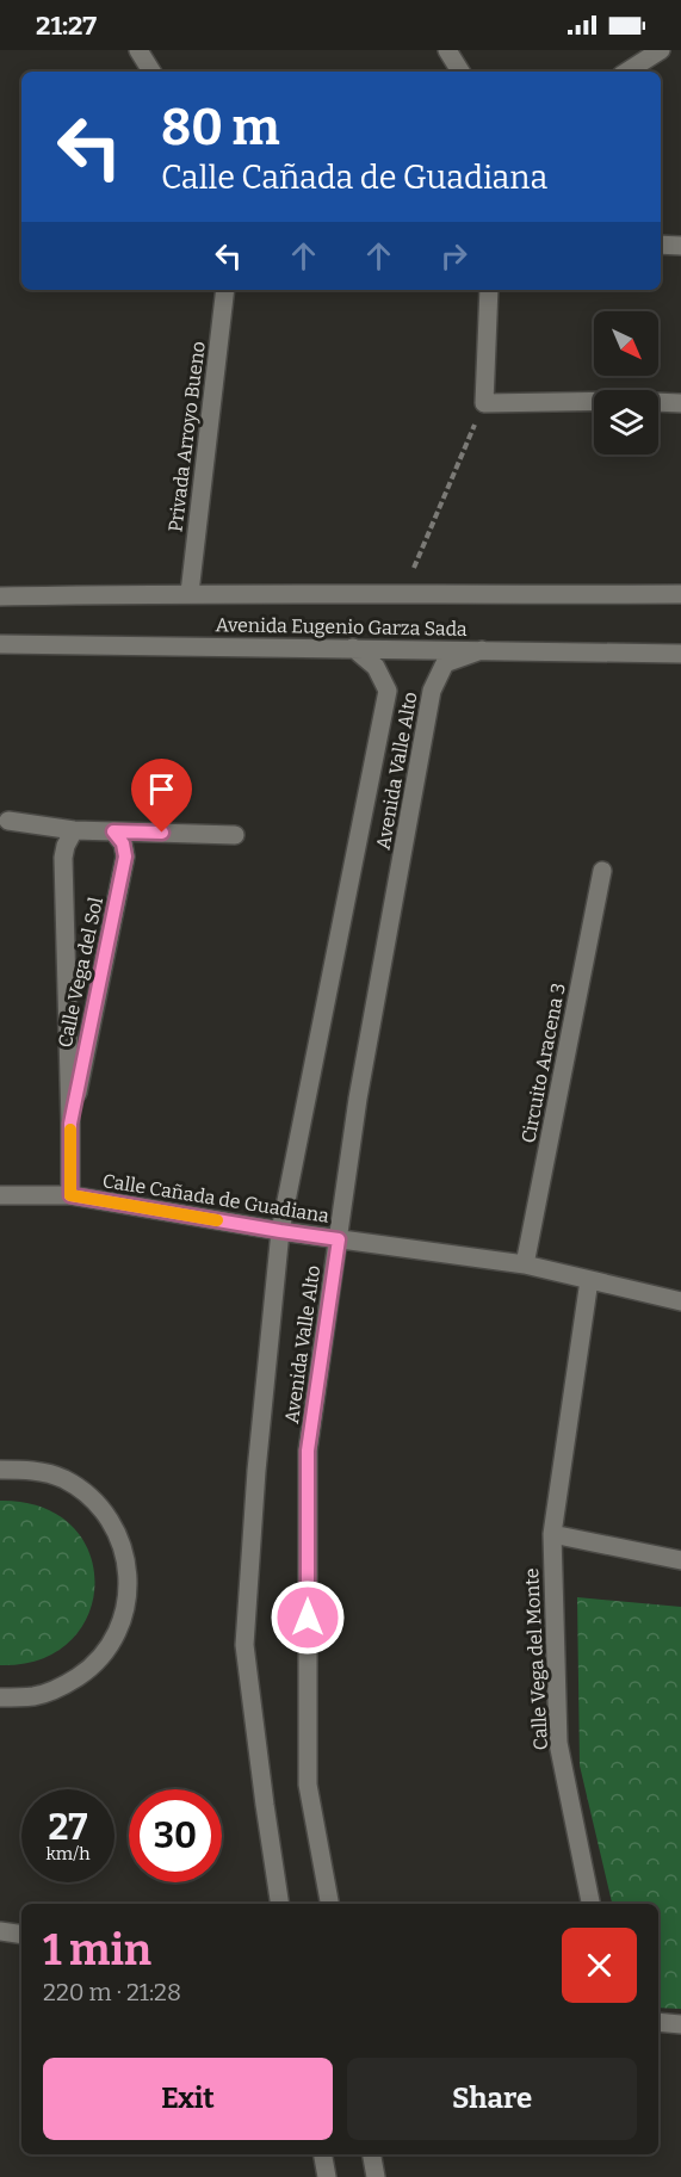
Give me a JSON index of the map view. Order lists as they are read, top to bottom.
{
  "streets": {
    "street": [
      "Privada Arroyo Bueno",
      "Avenida Eugenio Garza Sada",
      "Avenida Valle Alto",
      "Calle Vega del Sol",
      "Circuito Aracena 3",
      "Calle Cañada de Guadiana",
      "Calle Vega del Monte"
    ]
  },
  "crossings": [
    ["Privada Arroyo Bueno", "Avenida Eugenio Garza Sada"],
    ["Avenida Eugenio Garza Sada", "Avenida Valle Alto"],
    ["Avenida Valle Alto", "Calle Cañada de Guadiana"],
    ["Calle Vega del Sol", "Calle Cañada de Guadiana"],
    ["Circuito Aracena 3", "Calle Cañada de Guadiana"],
    ["Calle Cañada de Guadiana", "Calle Vega del Monte"]
  ],
  "north": "bottom right",
  "page": {
    "status": "21:27",
    "turn": ["80 m", "Calle Cañada de Guadiana"],
    "speed": "27 km/h",
    "limit": "30",
    "heading": ["1 min", "220 m · 21:28"],
    "buttons": ["Exit", "Share"]
  }
}
